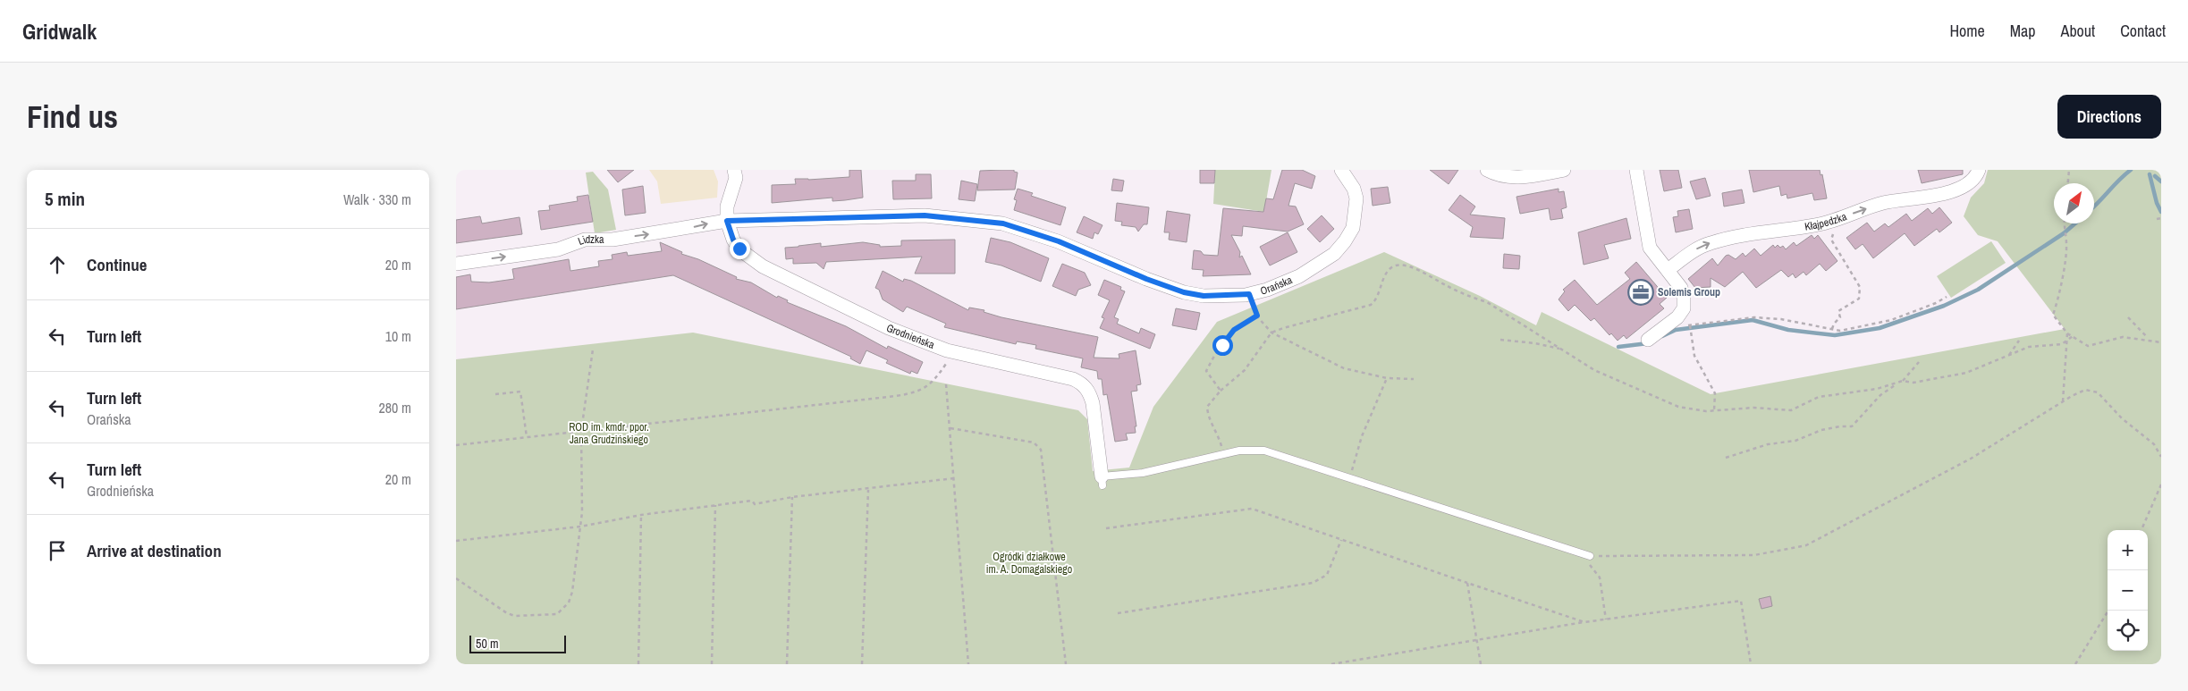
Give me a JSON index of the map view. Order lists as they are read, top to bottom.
{
  "streets": {
    "street": [
      "Kłajpedzka",
      "Lidzka",
      "Orańska",
      "Grodnieńska"
    ]
  },
  "crossings": [
    ["Lidzka", "Orańska"],
    ["Lidzka", "Grodnieńska"],
    ["Orańska", "Grodnieńska"]
  ],
  "one_way": ["Kłajpedzka", "Lidzka"],
  "parks": ["ROD im. kmdr. ppor. Jana Grudzińskiego", "Ogródki działkowe im. A. Domagalskiego"],
  "places": {
    "office": ["Solemis Group"]
  },
  "scale_bar": "50 m",
  "north": "top right",
  "page": {
    "header": "Gridwalk",
    "nav": [
      "Home",
      "Map",
      "About",
      "Contact"
    ],
    "buttons": "Directions",
    "title": "Find us",
    "heading": ["5 min", "Walk · 330 m"],
    "list": [
      ["Continue", "20 m"],
      ["Turn left", "10 m"],
      ["Turn left", "Orańska", "280 m"],
      ["Turn left", "Grodnieńska", "20 m"],
      "Arrive at destination"
    ],
    "map_buttons": ["+", "−"],
    "scale": "50 m"
  }
}
